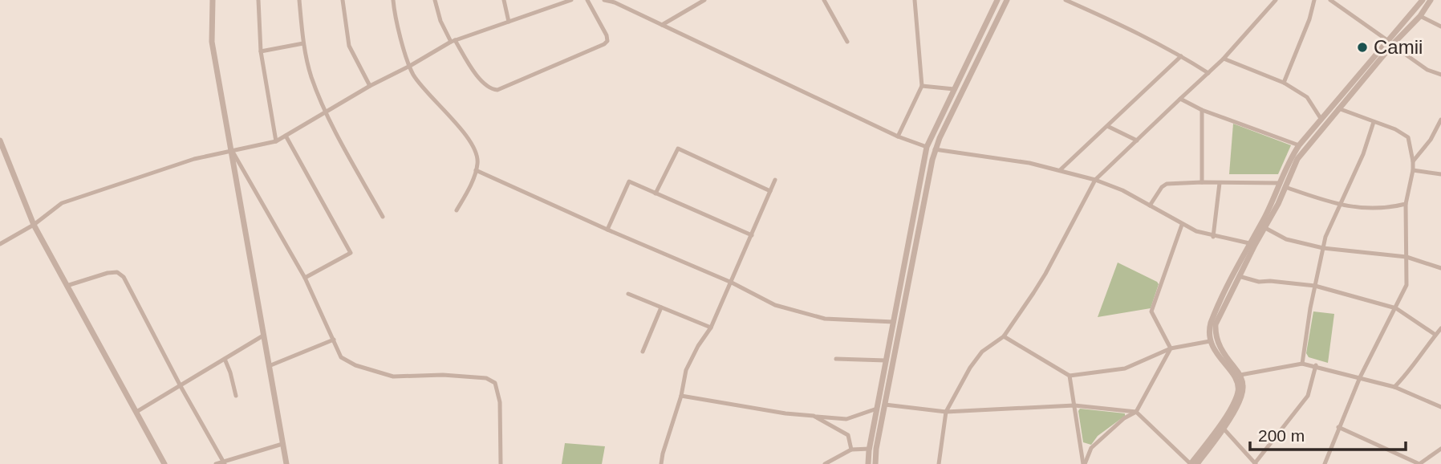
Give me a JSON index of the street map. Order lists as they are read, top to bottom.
{
  "places": ["Camii"],
  "scale_bar": "200 m"
}
